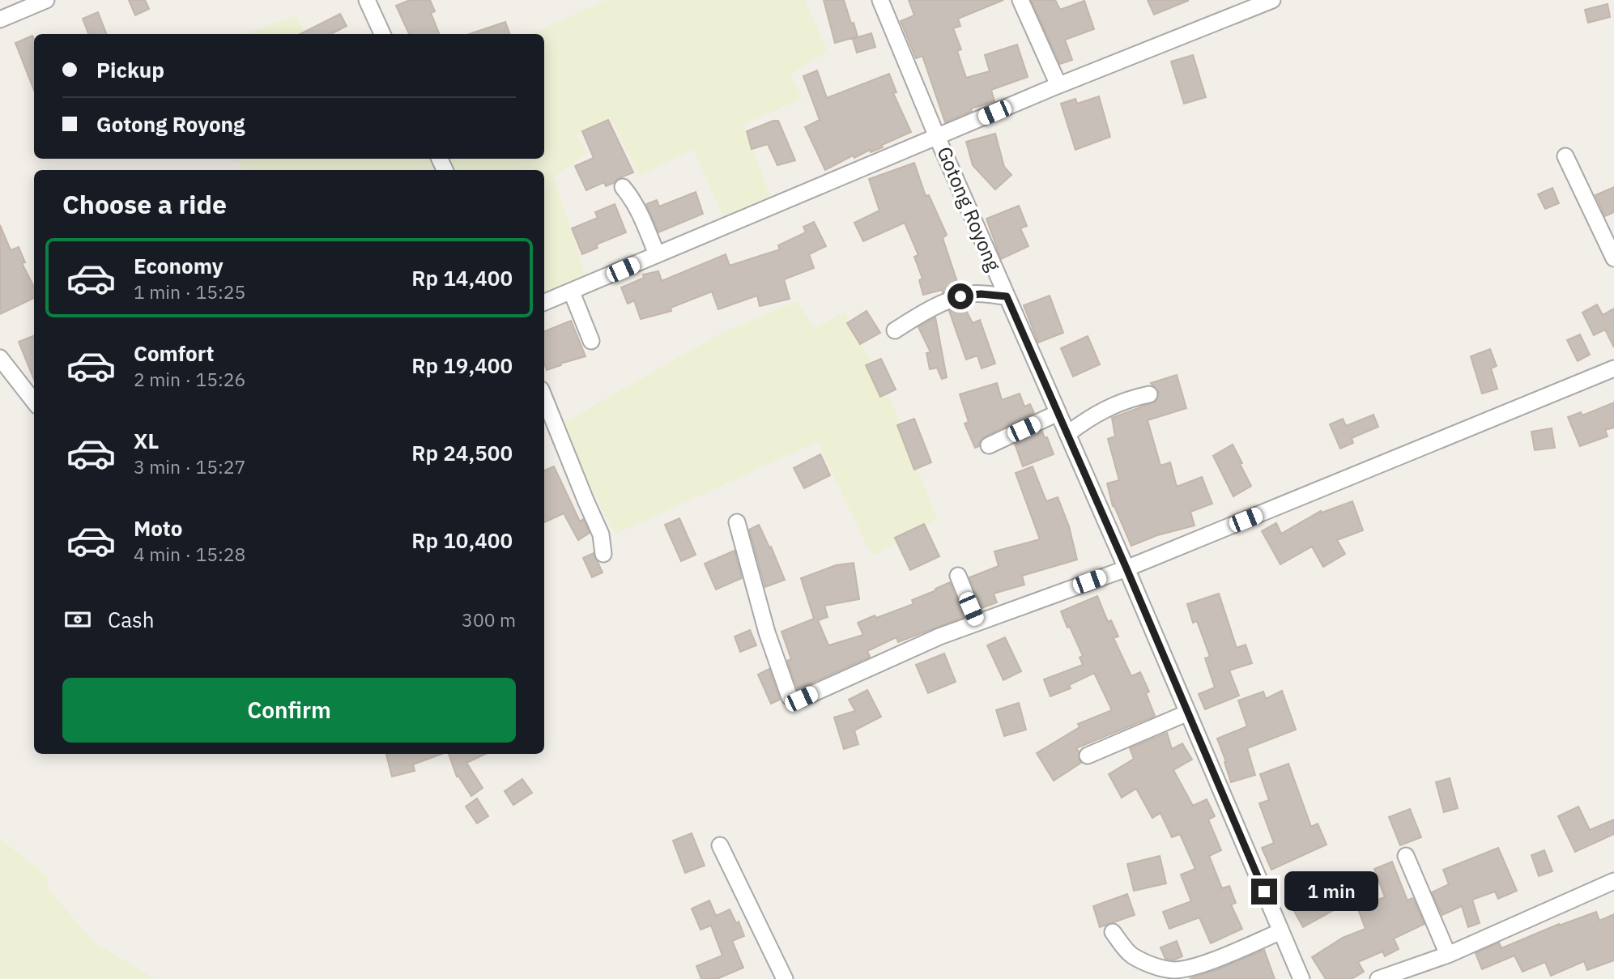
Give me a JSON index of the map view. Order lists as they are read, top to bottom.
{
  "streets": {
    "street": ["Gotong Royong"]
  },
  "page": {
    "banner": ["Pickup", "Gotong Royong"],
    "heading": "Choose a ride",
    "list": [
      {
        "name": "Economy",
        "note": "1 min · 15:25",
        "value": "Rp 14,400"
      },
      {
        "name": "Comfort",
        "note": "2 min · 15:26",
        "value": "Rp 19,400"
      },
      {
        "name": "XL",
        "note": "3 min · 15:27",
        "value": "Rp 24,500"
      },
      {
        "name": "Moto",
        "note": "4 min · 15:28",
        "value": "Rp 10,400"
      }
    ],
    "pay": ["Cash", "300 m"],
    "buttons": "Confirm",
    "bubble": "1 min"
  }
}
